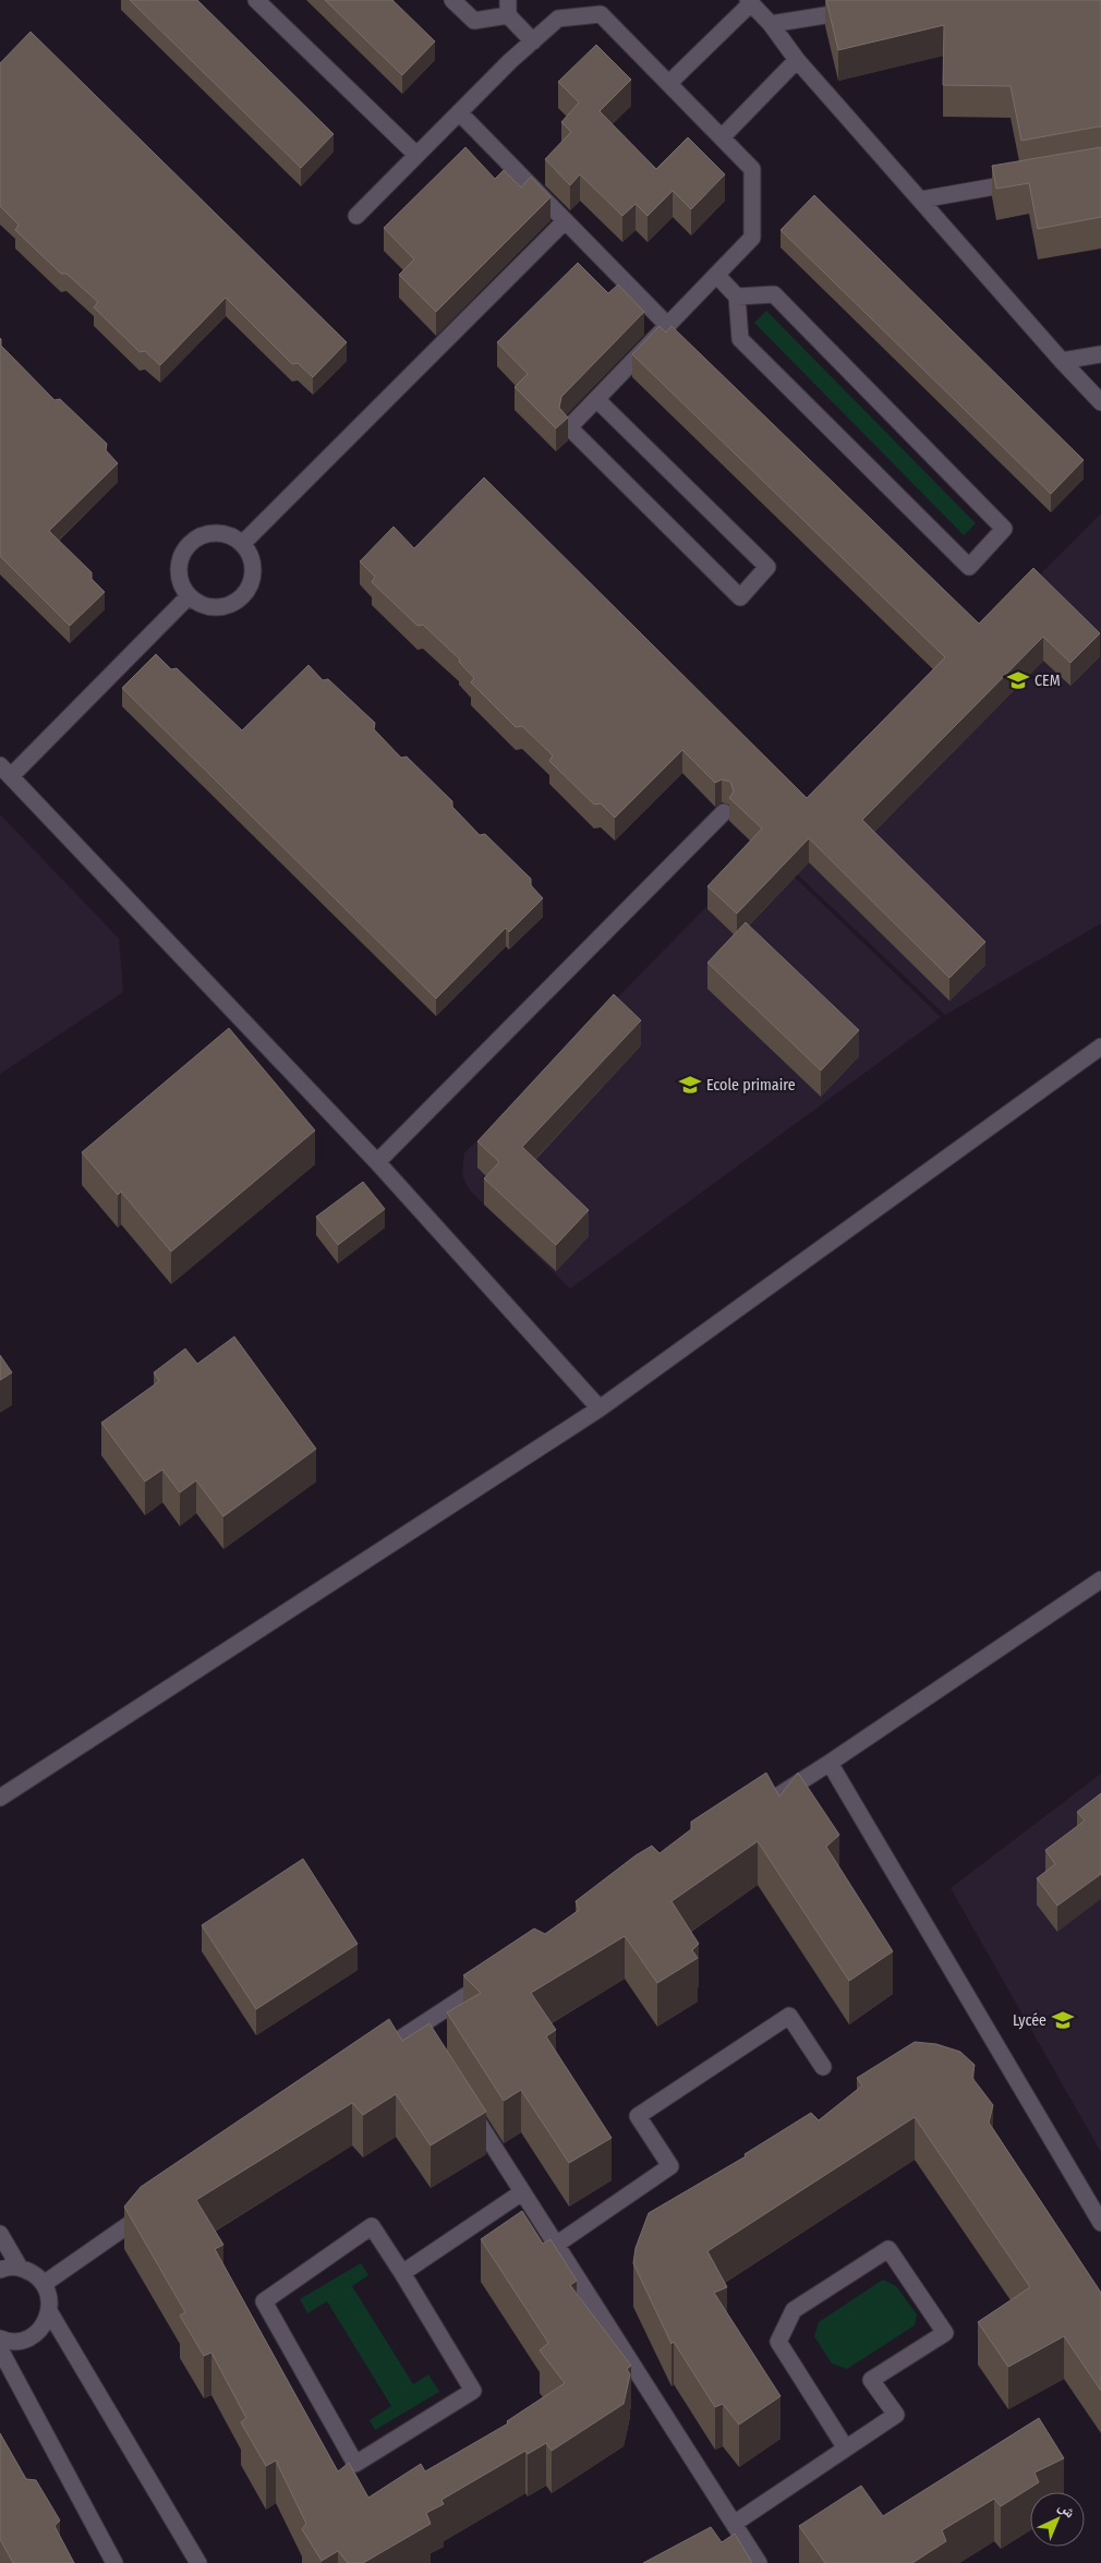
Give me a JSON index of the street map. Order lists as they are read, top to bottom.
{
  "places": {
    "school or university": ["CEM", "Ecole primaire", "Lycée"]
  },
  "north": "top right"
}
